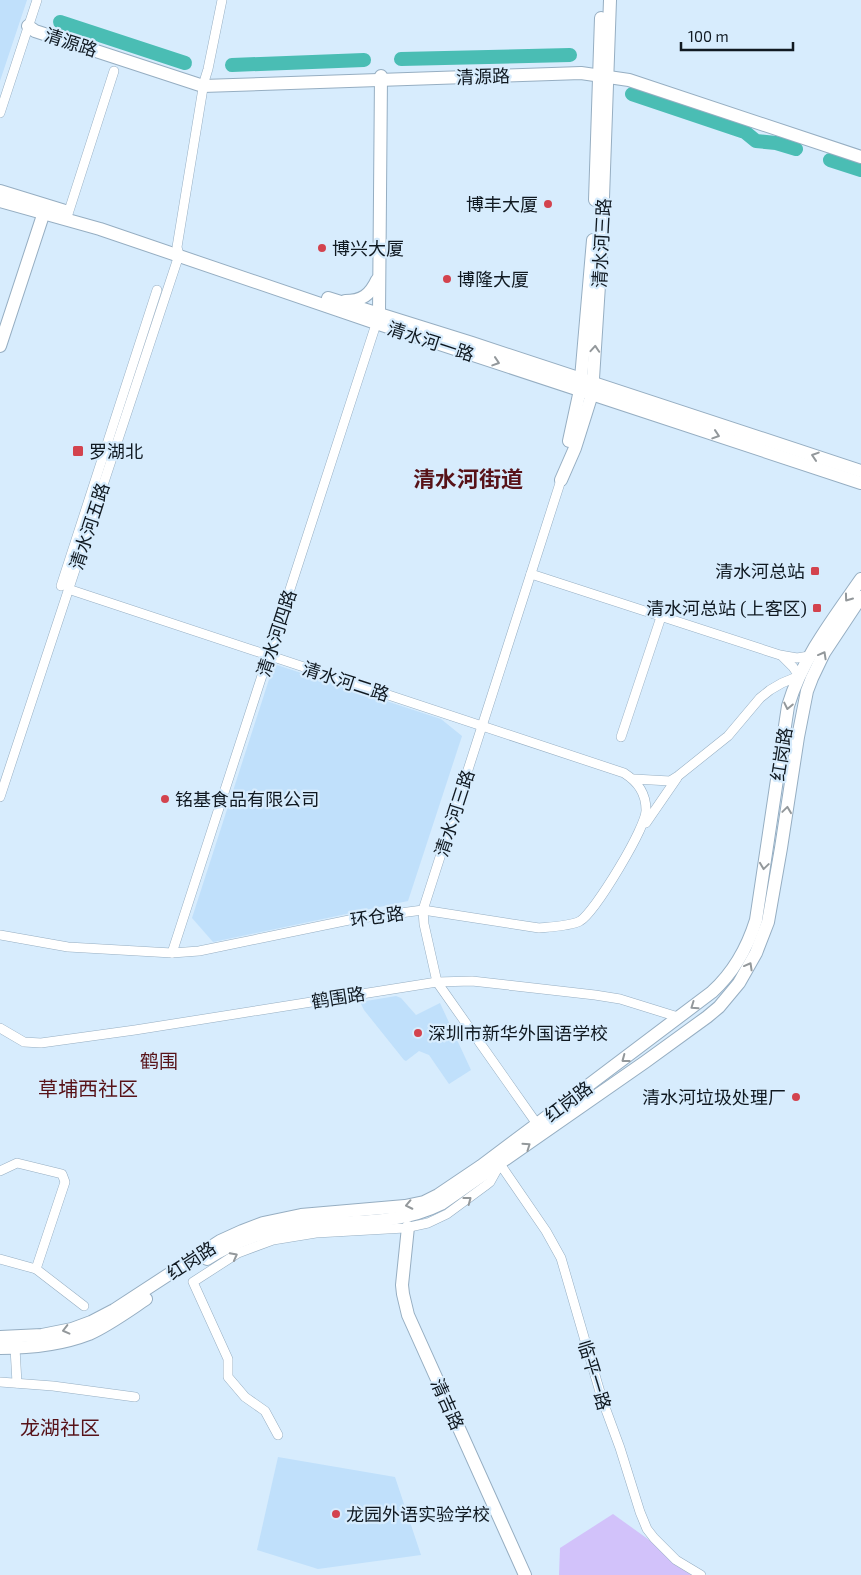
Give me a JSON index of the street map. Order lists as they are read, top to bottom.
{
  "streets": {
    "street": [
      "清源路",
      "清水河三路",
      "清水河一路",
      "清水河五路",
      "清水河四路",
      "清水河二路",
      "红岗路",
      "环仓路",
      "鹤围路",
      "临平一路",
      "清吉路"
    ]
  },
  "crossings": [
    ["清源路", "清水河三路"],
    ["清源路", "清水河五路"],
    ["清水河三路", "清水河一路"],
    ["清水河三路", "清水河二路"],
    ["清水河三路", "红岗路"],
    ["清水河三路", "环仓路"],
    ["清水河三路", "鹤围路"],
    ["清水河一路", "清水河五路"],
    ["清水河一路", "清水河四路"],
    ["清水河五路", "清水河二路"],
    ["清水河四路", "清水河二路"],
    ["清水河四路", "环仓路"],
    ["清水河二路", "环仓路"],
    ["红岗路", "鹤围路"],
    ["红岗路", "临平一路"]
  ],
  "districts": [
    "清水河街道",
    "鹤围",
    "草埔西社区",
    "龙湖社区"
  ],
  "places": {
    "other": [
      "博丰大厦",
      "博兴大厦",
      "博隆大厦",
      "铭基食品有限公司",
      "深圳市新华外国语学校",
      "清水河垃圾处理厂",
      "龙园外语实验学校"
    ],
    "transit": ["罗湖北", "清水河总站", "清水河总站 (上客区)"]
  },
  "scale_bar": "100 m"
}
